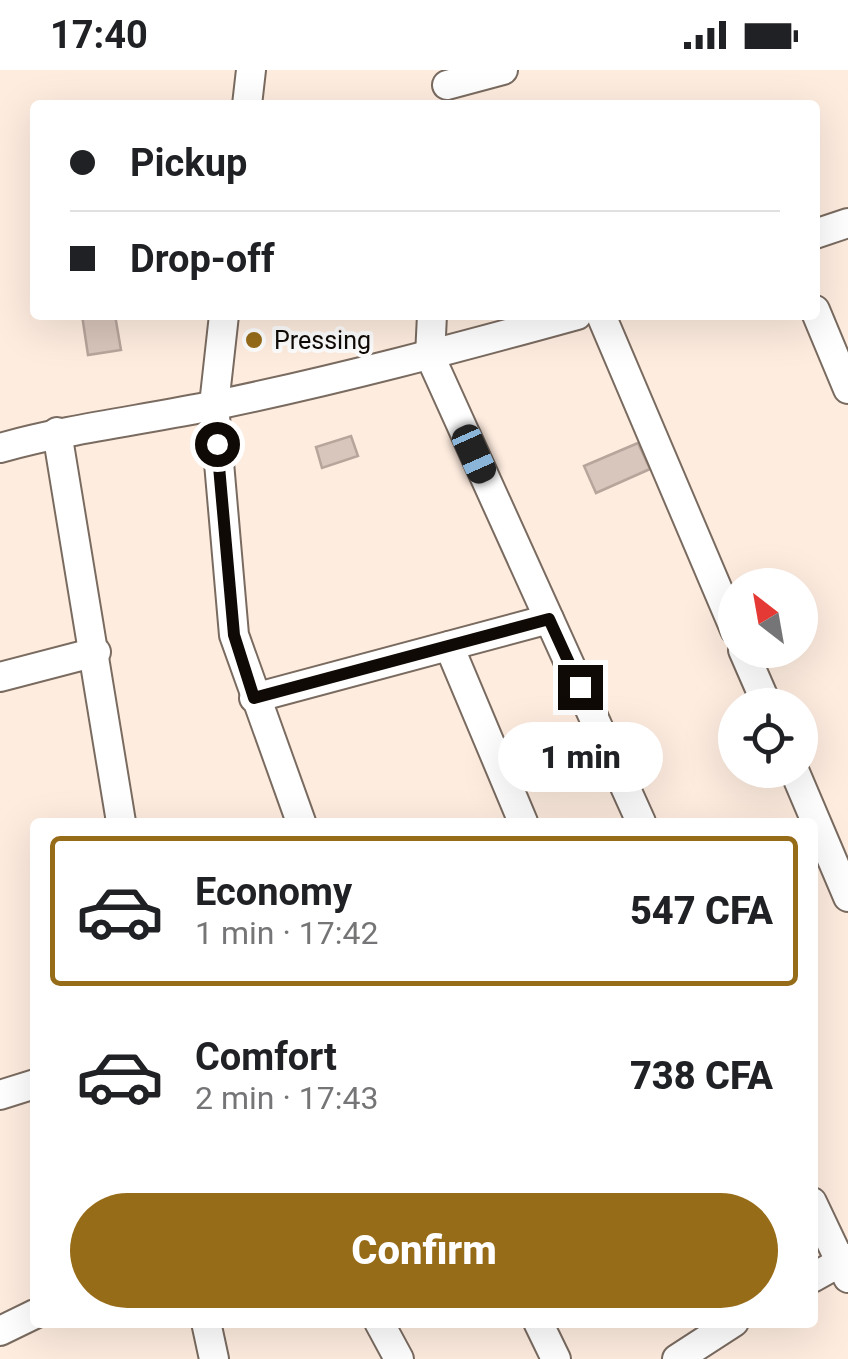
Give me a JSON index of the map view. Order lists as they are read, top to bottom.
{
  "places": ["Pressing"],
  "north": "top left",
  "page": {
    "status": "17:40",
    "banner": ["Pickup", "Drop-off"],
    "bubble": "1 min",
    "list": [
      {
        "name": "Economy",
        "note": "1 min · 17:42",
        "value": "547 CFA"
      },
      {
        "name": "Comfort",
        "note": "2 min · 17:43",
        "value": "738 CFA"
      }
    ],
    "buttons": "Confirm"
  }
}
